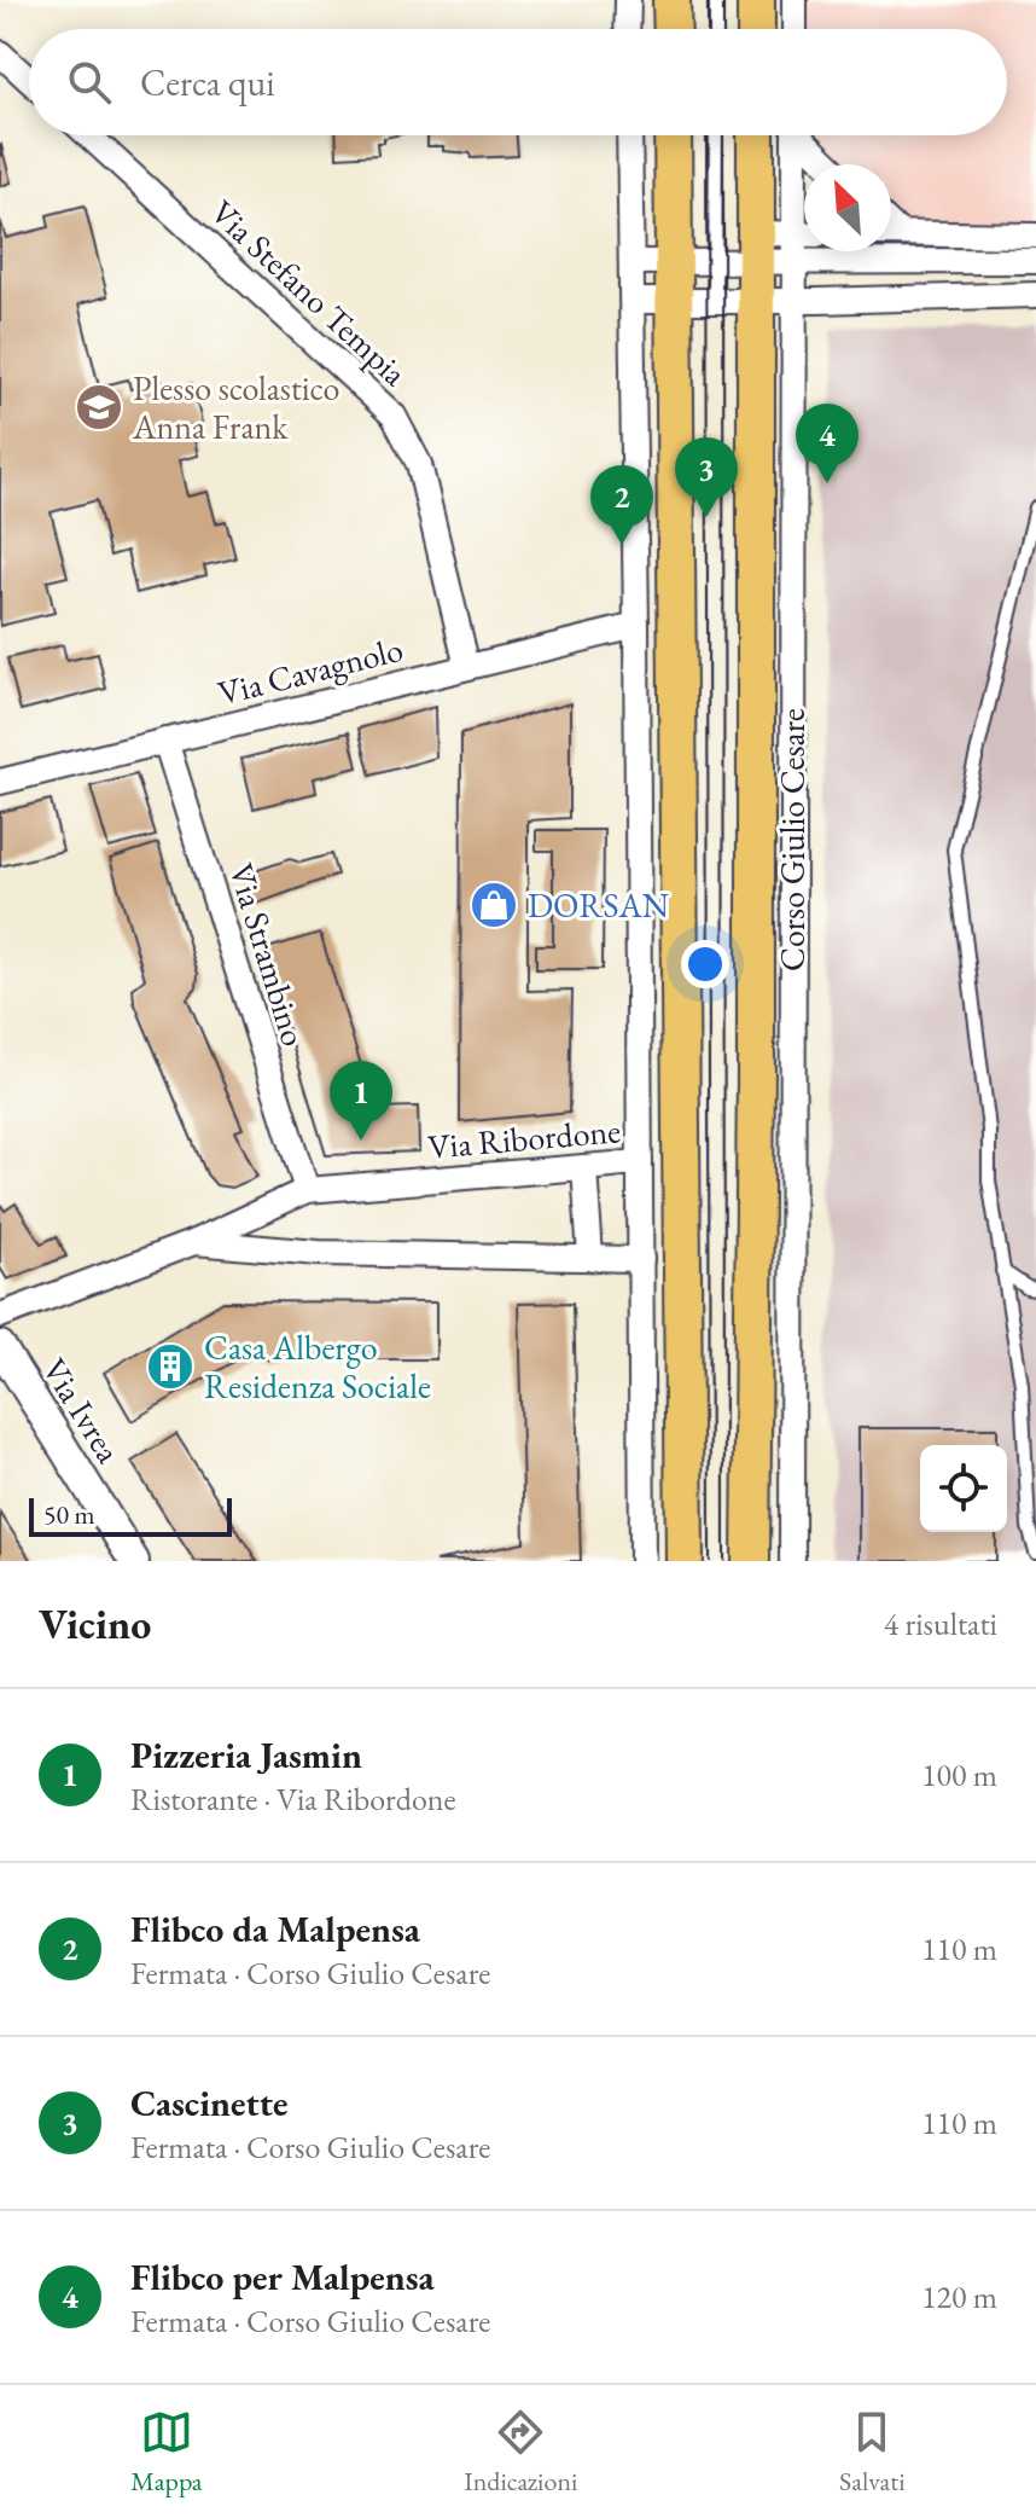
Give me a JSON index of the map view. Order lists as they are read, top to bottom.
{
  "streets": {
    "main road": ["Corso Giulio Cesare"],
    "street": [
      "Via Stefano Tempia",
      "Via Cavagnolo",
      "Via Strambino",
      "Via Ribordone",
      "Via Ivrea"
    ]
  },
  "crossings": [
    ["Via Stefano Tempia", "Via Cavagnolo"],
    ["Via Cavagnolo", "Via Strambino"],
    ["Via Strambino", "Via Ribordone"]
  ],
  "places": {
    "school or university": ["Plesso scolastico Anna Frank"],
    "shop": ["DORSAN"],
    "building": ["Casa Albergo Residenza Sociale"]
  },
  "scale_bar": "50 m",
  "north": "top left",
  "page": {
    "search": "Cerca qui",
    "pins": [
      "4",
      "3",
      "2",
      "1"
    ],
    "scale": "50 m",
    "heading": ["Vicino", "4 risultati"],
    "list": [
      {
        "mark": "1",
        "name": "Pizzeria Jasmin",
        "note": "Ristorante · Via Ribordone",
        "value": "100 m"
      },
      {
        "mark": "2",
        "name": "Flibco da Malpensa",
        "note": "Fermata · Corso Giulio Cesare",
        "value": "110 m"
      },
      {
        "mark": "3",
        "name": "Cascinette",
        "note": "Fermata · Corso Giulio Cesare",
        "value": "110 m"
      },
      {
        "mark": "4",
        "name": "Flibco per Malpensa",
        "note": "Fermata · Corso Giulio Cesare",
        "value": "120 m"
      }
    ],
    "nav": ["Mappa", "Indicazioni", "Salvati"]
  }
}
